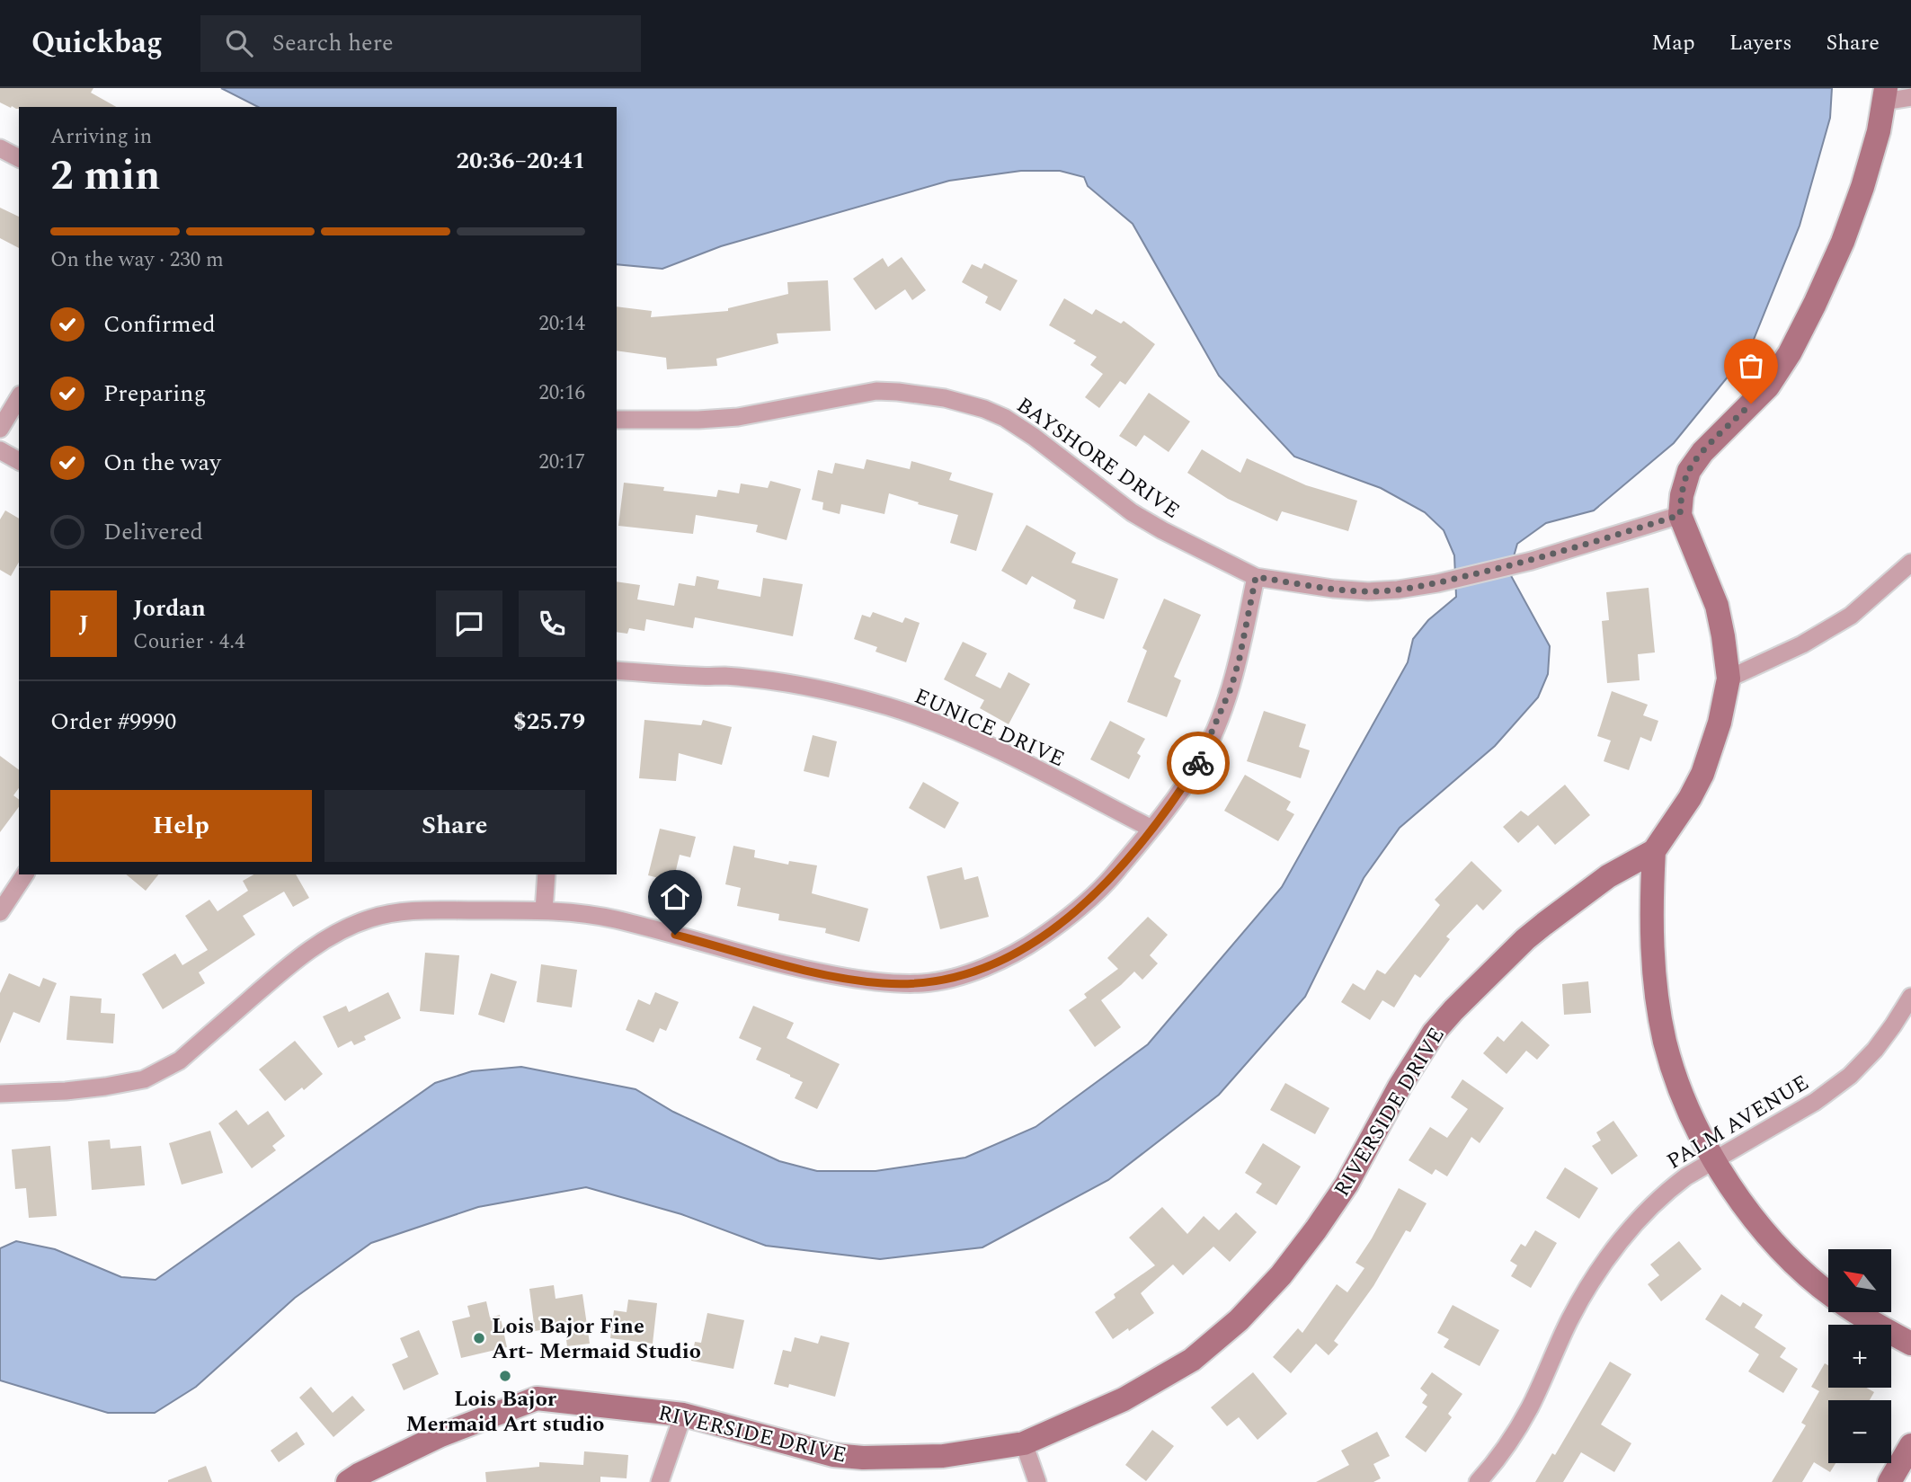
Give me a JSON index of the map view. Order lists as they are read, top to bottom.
{
  "streets": {
    "street": [
      "BAYSHORE DRIVE",
      "EUNICE DRIVE",
      "RIVERSIDE DRIVE",
      "PALM AVENUE"
    ]
  },
  "crossings": [
    ["BAYSHORE DRIVE", "RIVERSIDE DRIVE"]
  ],
  "places": ["Lois Bajor Fine Art- Mermaid Studio", "Lois Bajor Mermaid Art studio"],
  "north": "top left",
  "page": {
    "header": "Quickbag",
    "search": "Search here",
    "nav": ["Map", "Layers", "Share"],
    "heading": ["2 min", "Arriving in", "20:36–20:41"],
    "panel": [
      "Jordan",
      "Courier · 4.4",
      "Order #9990",
      "$25.79"
    ],
    "bar": "On the way · 230 m",
    "list": [
      ["Confirmed", "20:14"],
      ["Preparing", "20:16"],
      ["On the way", "20:17"],
      "Delivered"
    ],
    "round": "J",
    "buttons": ["Help", "Share"],
    "map_buttons": ["+", "−"]
  }
}
